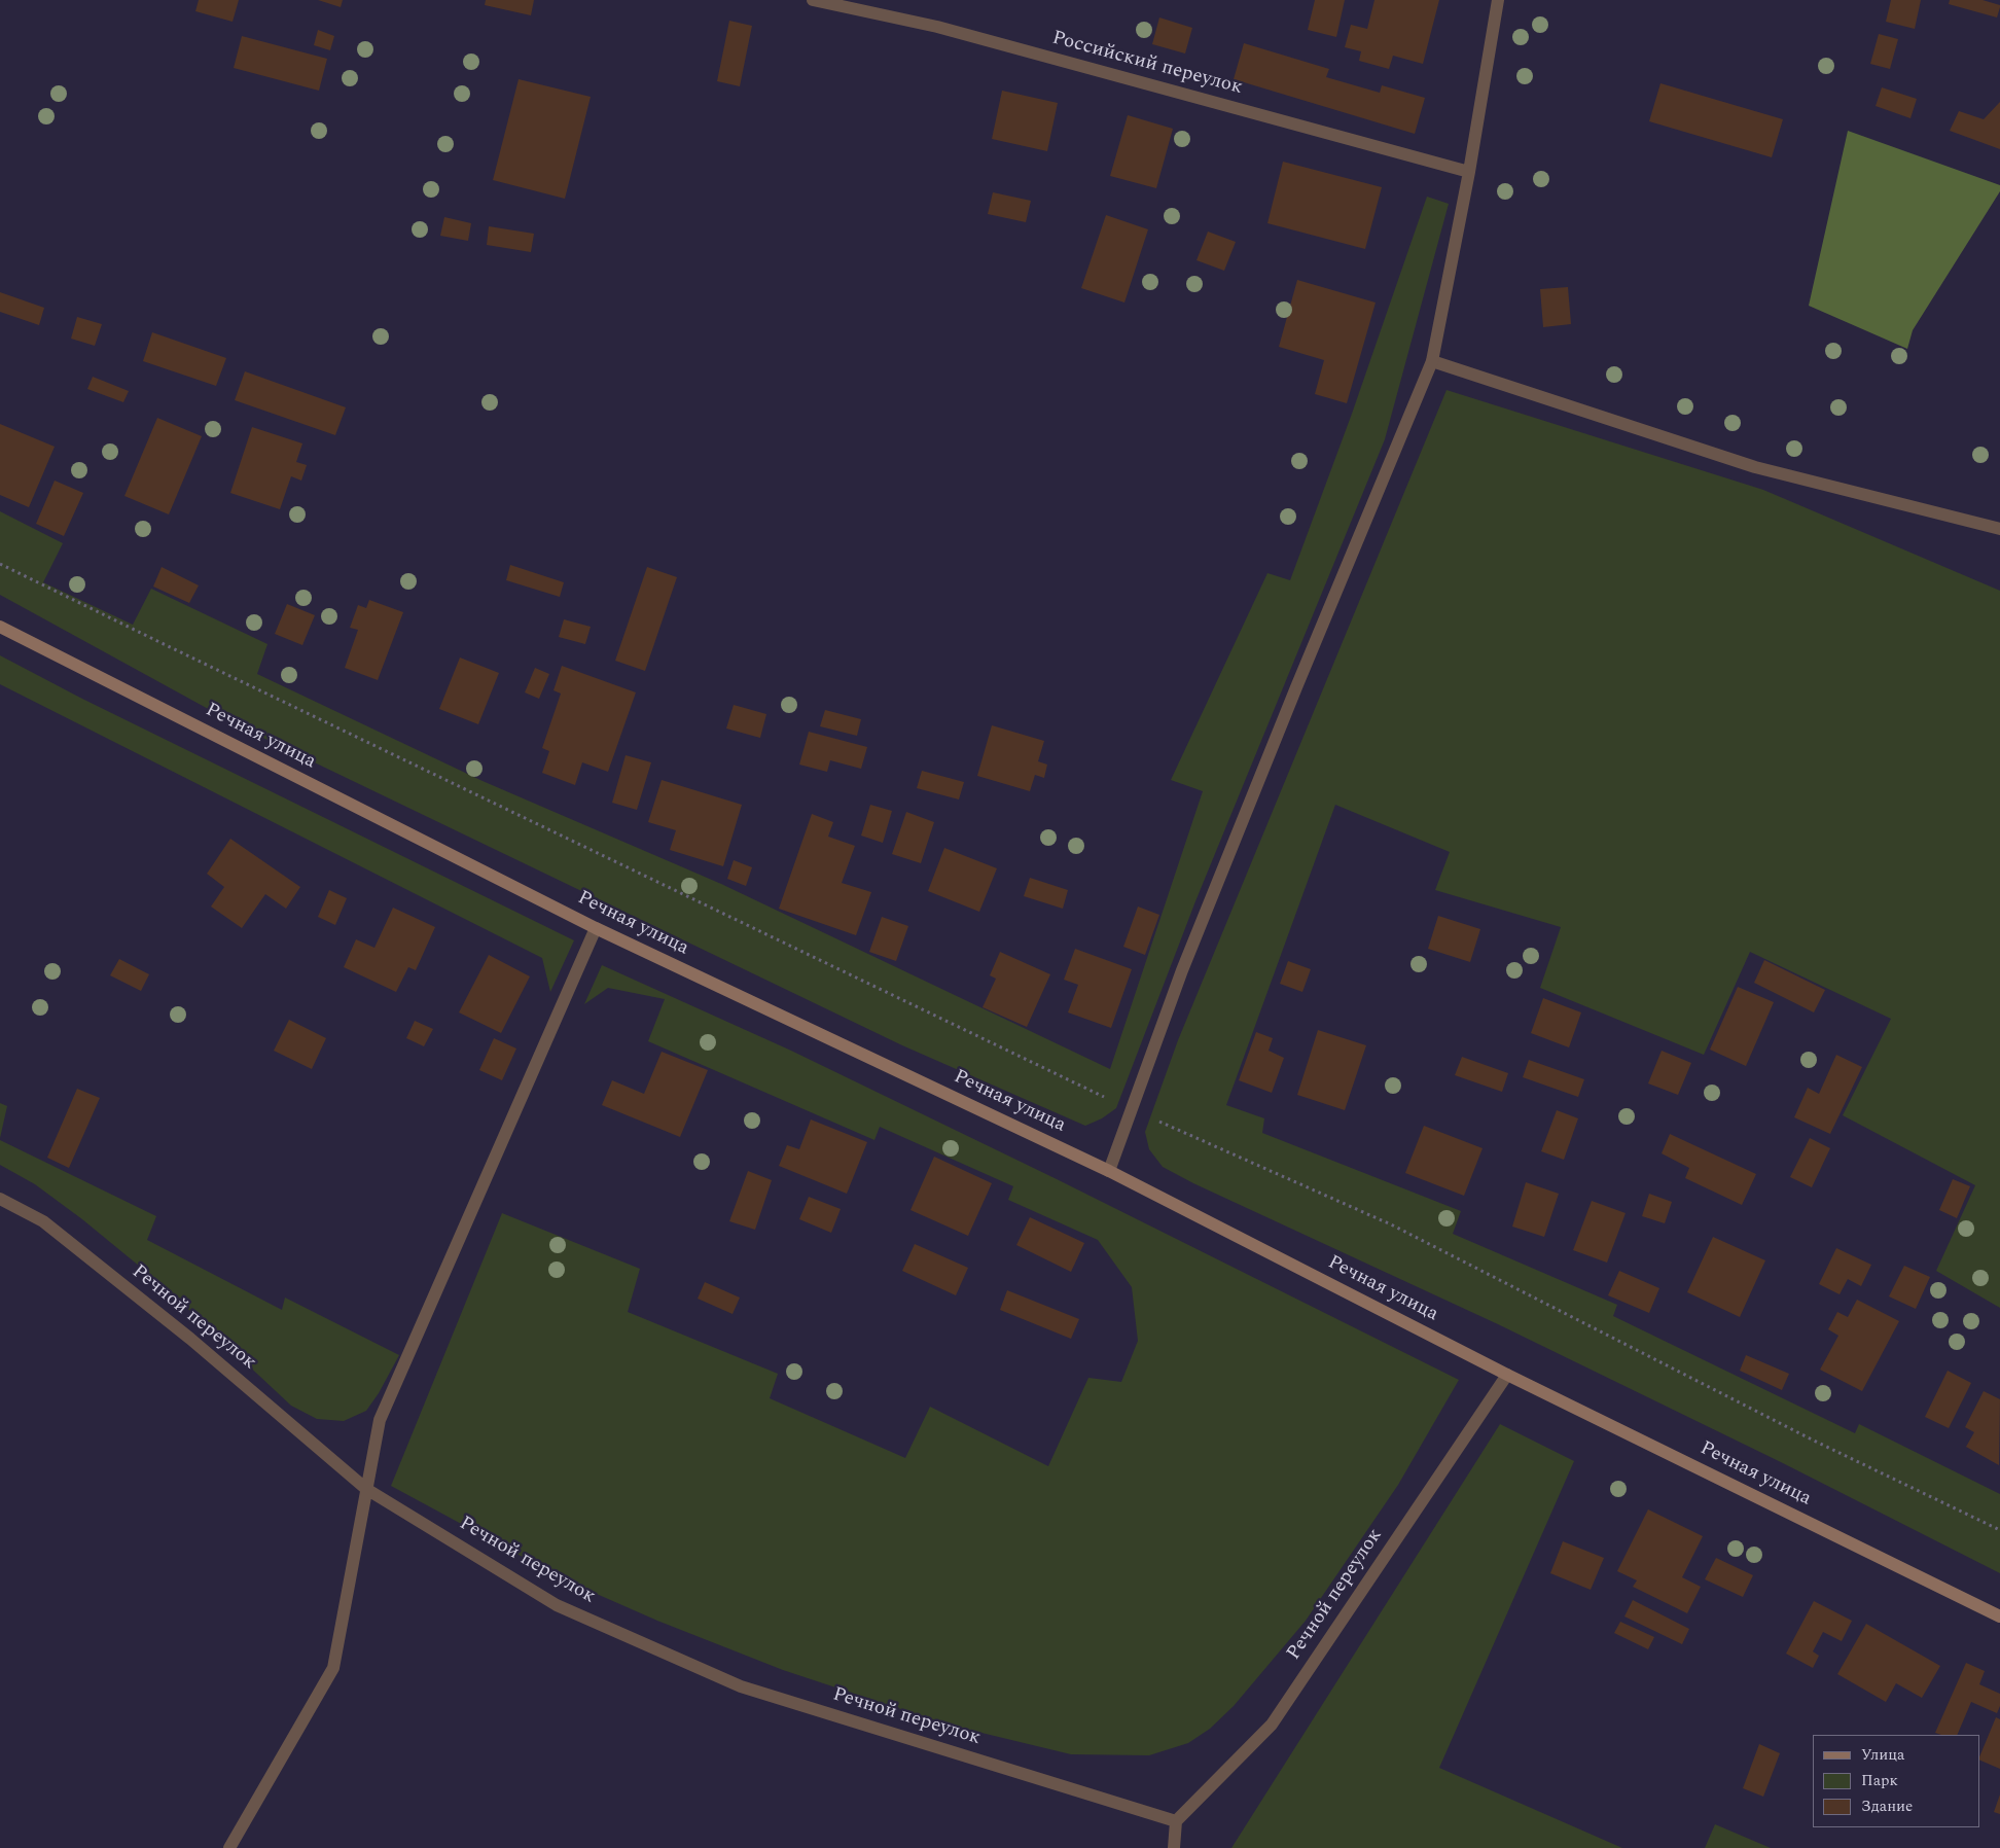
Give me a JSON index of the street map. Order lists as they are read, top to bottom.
{
  "streets": {
    "street": ["Российский переулок", "Речная улица", "Речной переулок"]
  },
  "crossings": [
    ["Речная улица", "Речной переулок"]
  ],
  "legend": ["Улица", "Парк", "Здание"]
}
